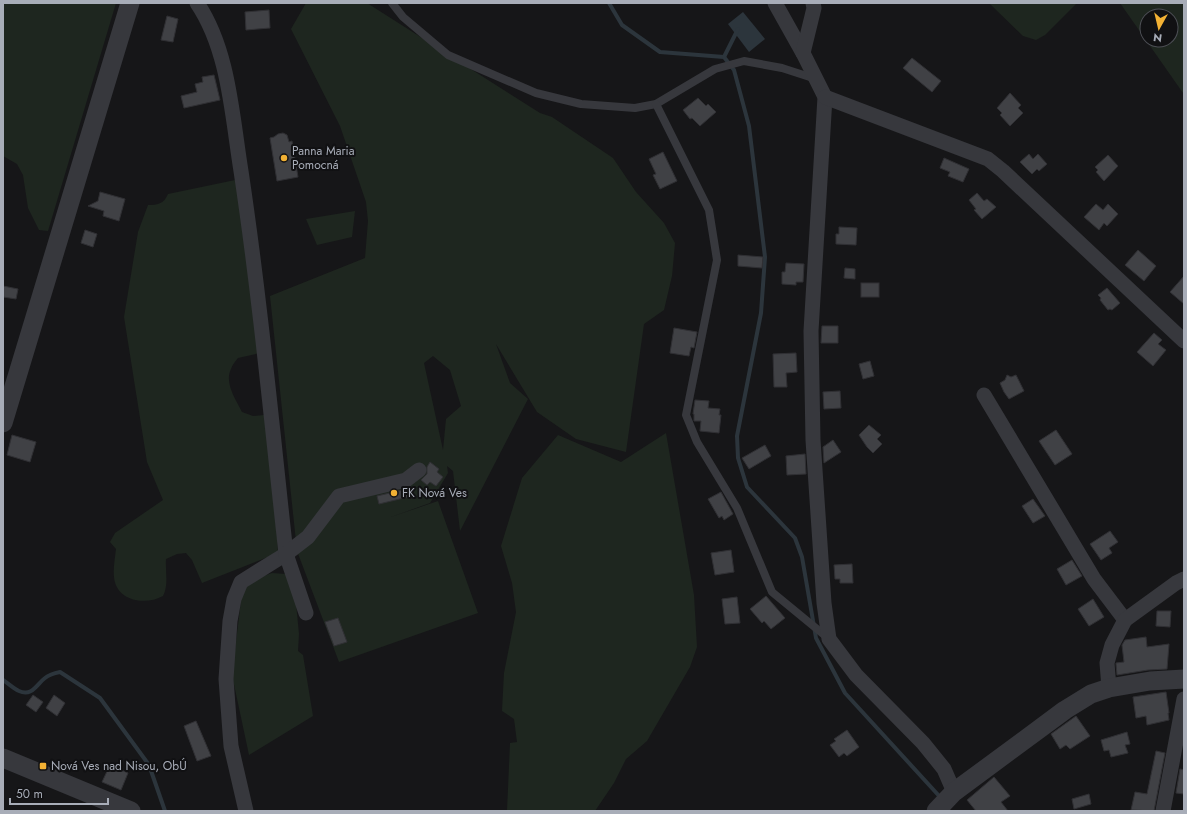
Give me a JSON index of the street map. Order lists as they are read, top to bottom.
{
  "places": {
    "other": ["Panna Maria Pomocná", "FK Nová Ves"],
    "transit": ["Nová Ves nad Nisou, ObÚ"]
  },
  "scale_bar": "50 m",
  "north": "bottom"
}
